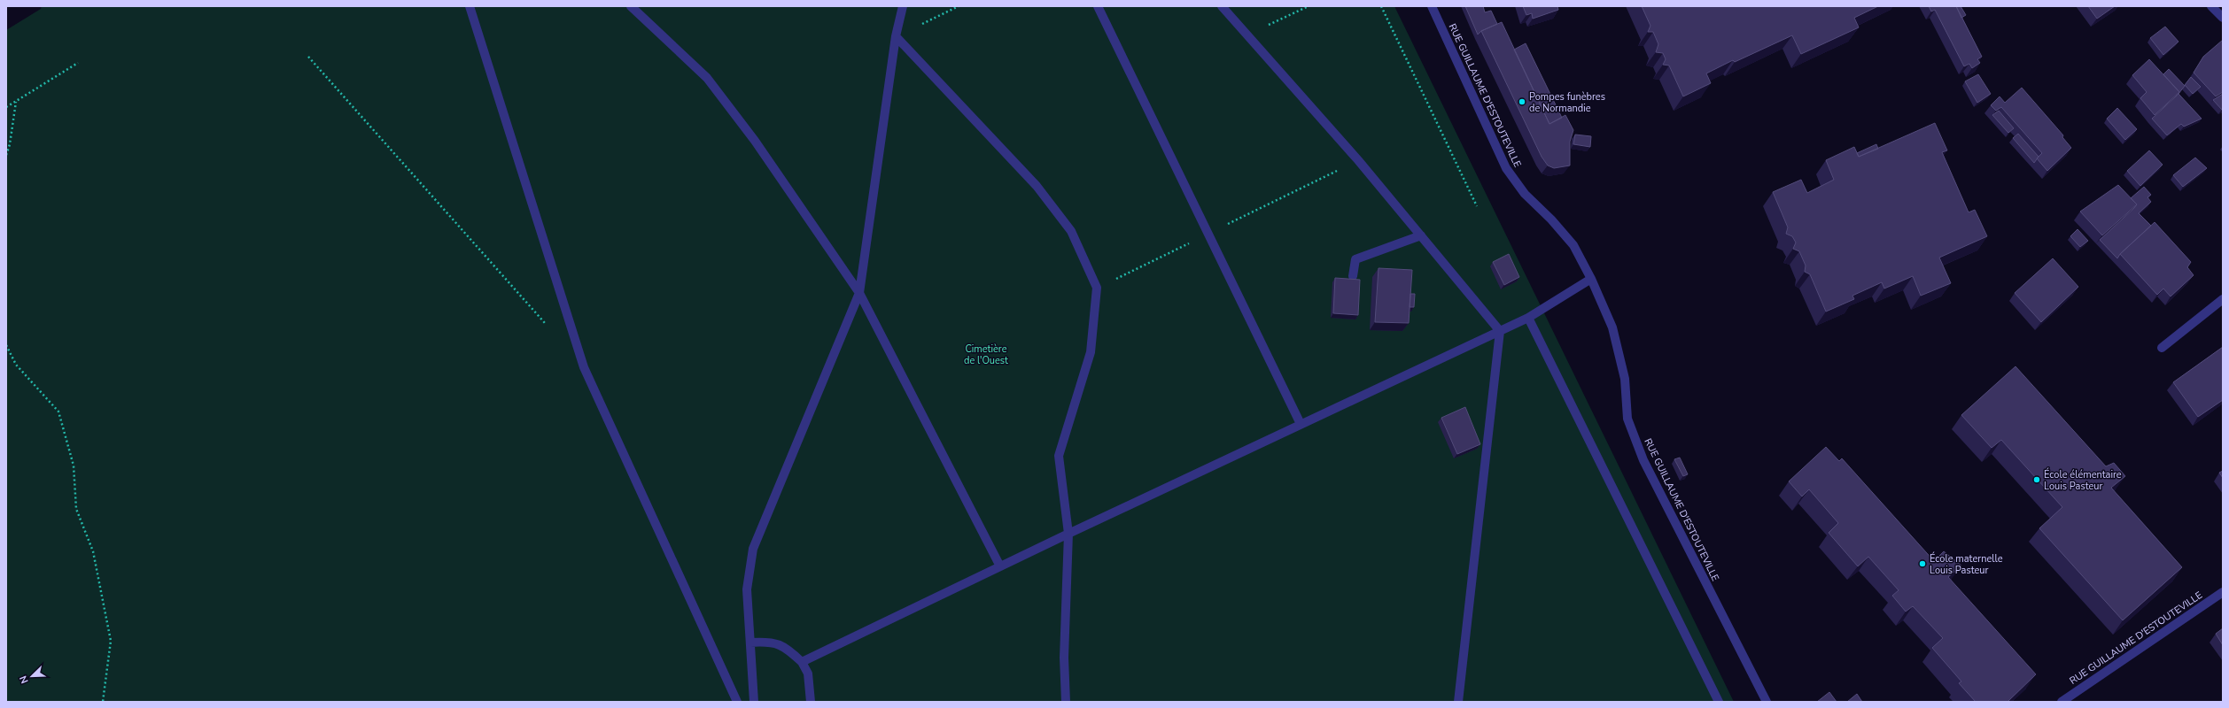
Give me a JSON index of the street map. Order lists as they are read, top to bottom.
{
  "streets": {
    "street": ["RUE GUILLAUME D'ESTOUTEVILLE"]
  },
  "parks": ["Cimetière de l'Ouest"],
  "places": ["Pompes funèbres de Normandie", "École élémentaire Louis Pasteur", "École maternelle Louis Pasteur"],
  "north": "bottom left"
}
